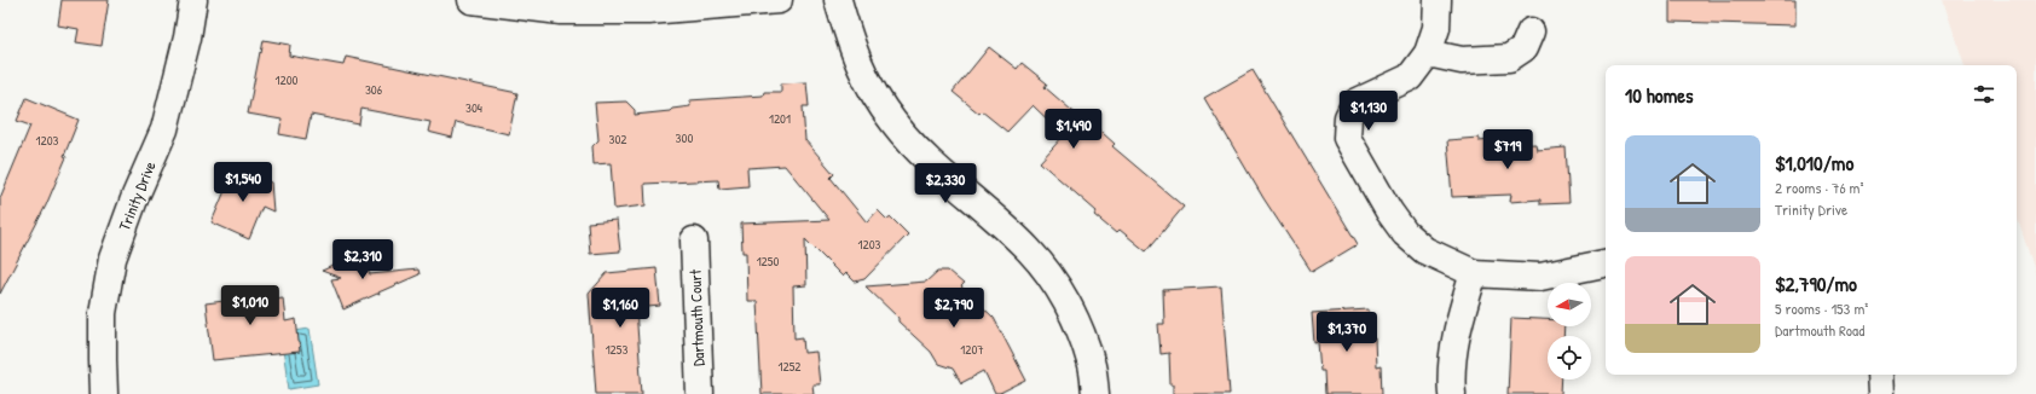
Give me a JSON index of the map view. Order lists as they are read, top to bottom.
{
  "streets": {
    "street": ["Trinity Drive", "Dartmouth Court"]
  },
  "house_numbers": [
    "1200",
    "306",
    "304",
    "1201",
    "300",
    "302",
    "1203",
    "1203",
    "1250",
    "1253",
    "1207",
    "1252"
  ],
  "north": "left",
  "page": {
    "heading": "10 homes",
    "price": [
      "$1,130",
      "$1,490",
      "$719",
      "$1,540",
      "$2,330",
      "$2,310",
      "$1,010",
      "$1,160",
      "$2,790",
      "$1,370"
    ],
    "list": [
      {
        "name": "$1,010/mo",
        "note": "2 rooms · 76 m² · Trinity Drive"
      },
      {
        "name": "$2,790/mo",
        "note": "5 rooms · 153 m² · Dartmouth Road"
      }
    ]
  }
}
